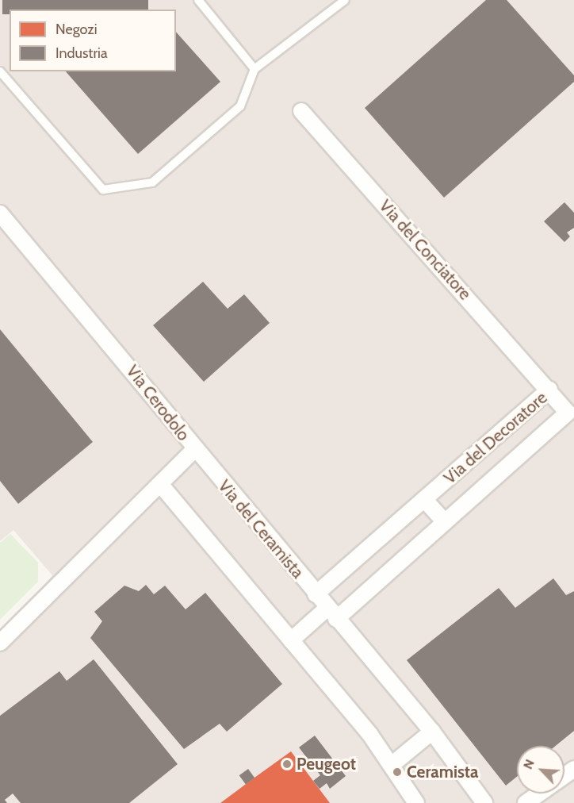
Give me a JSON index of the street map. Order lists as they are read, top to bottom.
{
  "streets": {
    "street": [
      "Via del Conciatore",
      "Via Cerodolo",
      "Via del Decoratore",
      "Via del Ceramista"
    ]
  },
  "crossings": [
    ["Via del Conciatore", "Via del Decoratore"],
    ["Via Cerodolo", "Via del Ceramista"],
    ["Via del Decoratore", "Via del Ceramista"]
  ],
  "places": ["Peugeot", "Ceramista"],
  "legend": ["Negozi", "Industria"],
  "north": "top left"
}
